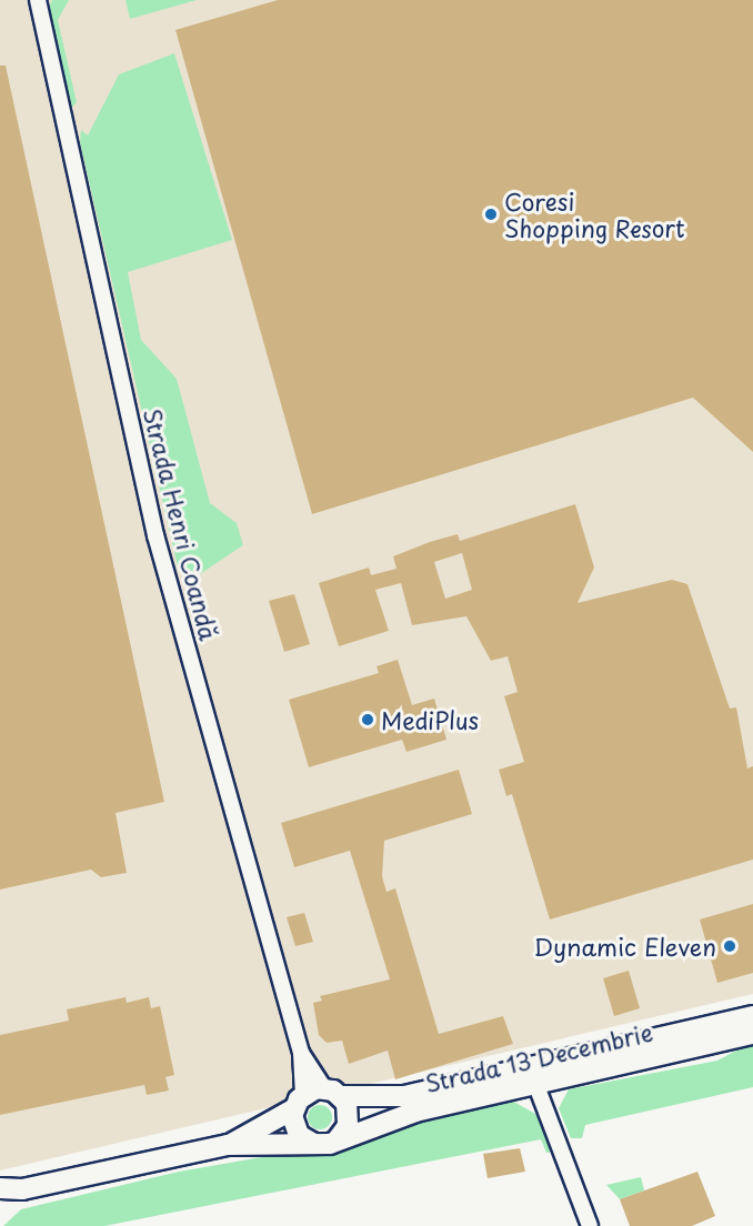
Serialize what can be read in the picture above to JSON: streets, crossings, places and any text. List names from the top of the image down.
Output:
{
  "streets": {
    "main road": ["Strada 13 Decembrie"],
    "street": ["Strada Henri Coandă"]
  },
  "crossings": [
    ["Strada Henri Coandă", "Strada 13 Decembrie"]
  ],
  "places": ["Coresi Shopping Resort", "MediPlus", "Dynamic Eleven"]
}
